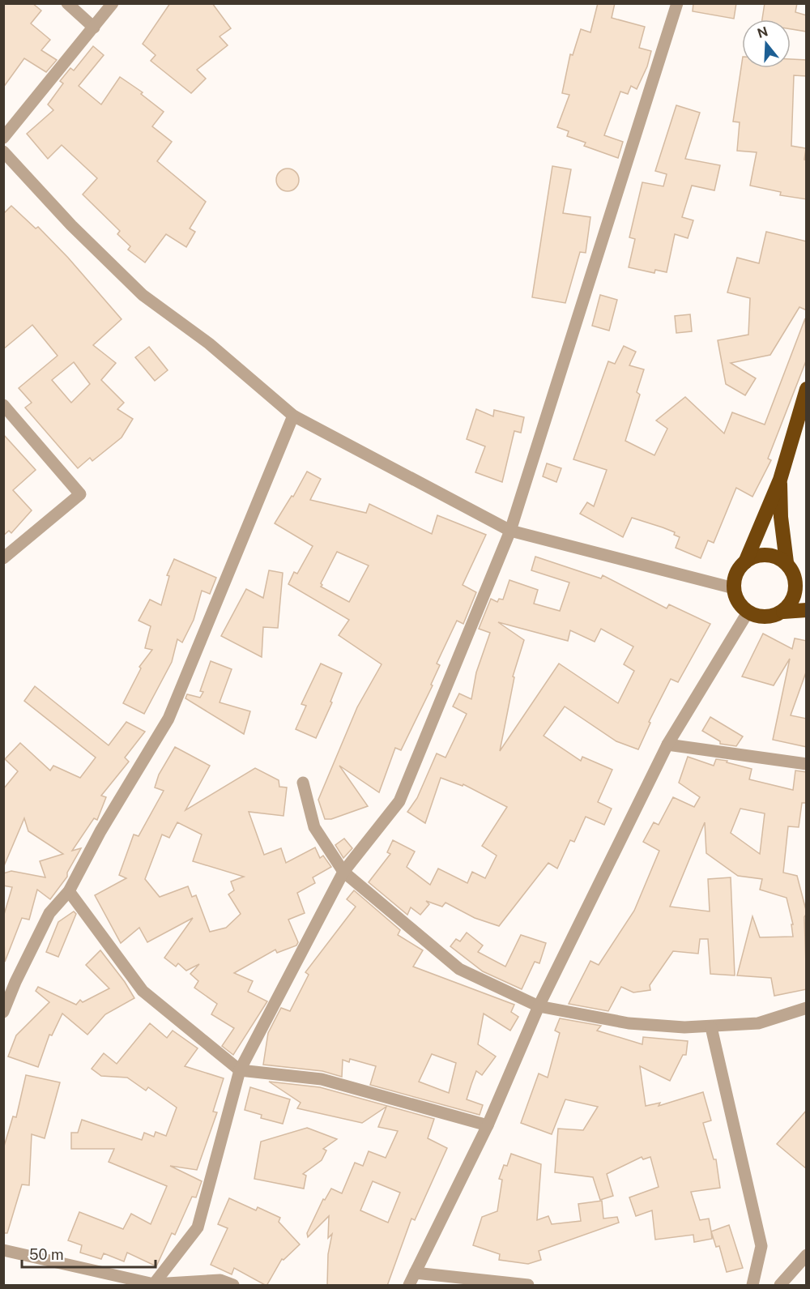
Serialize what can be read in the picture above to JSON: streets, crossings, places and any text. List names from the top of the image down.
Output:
{
  "scale_bar": "50 m",
  "north": "top"
}
